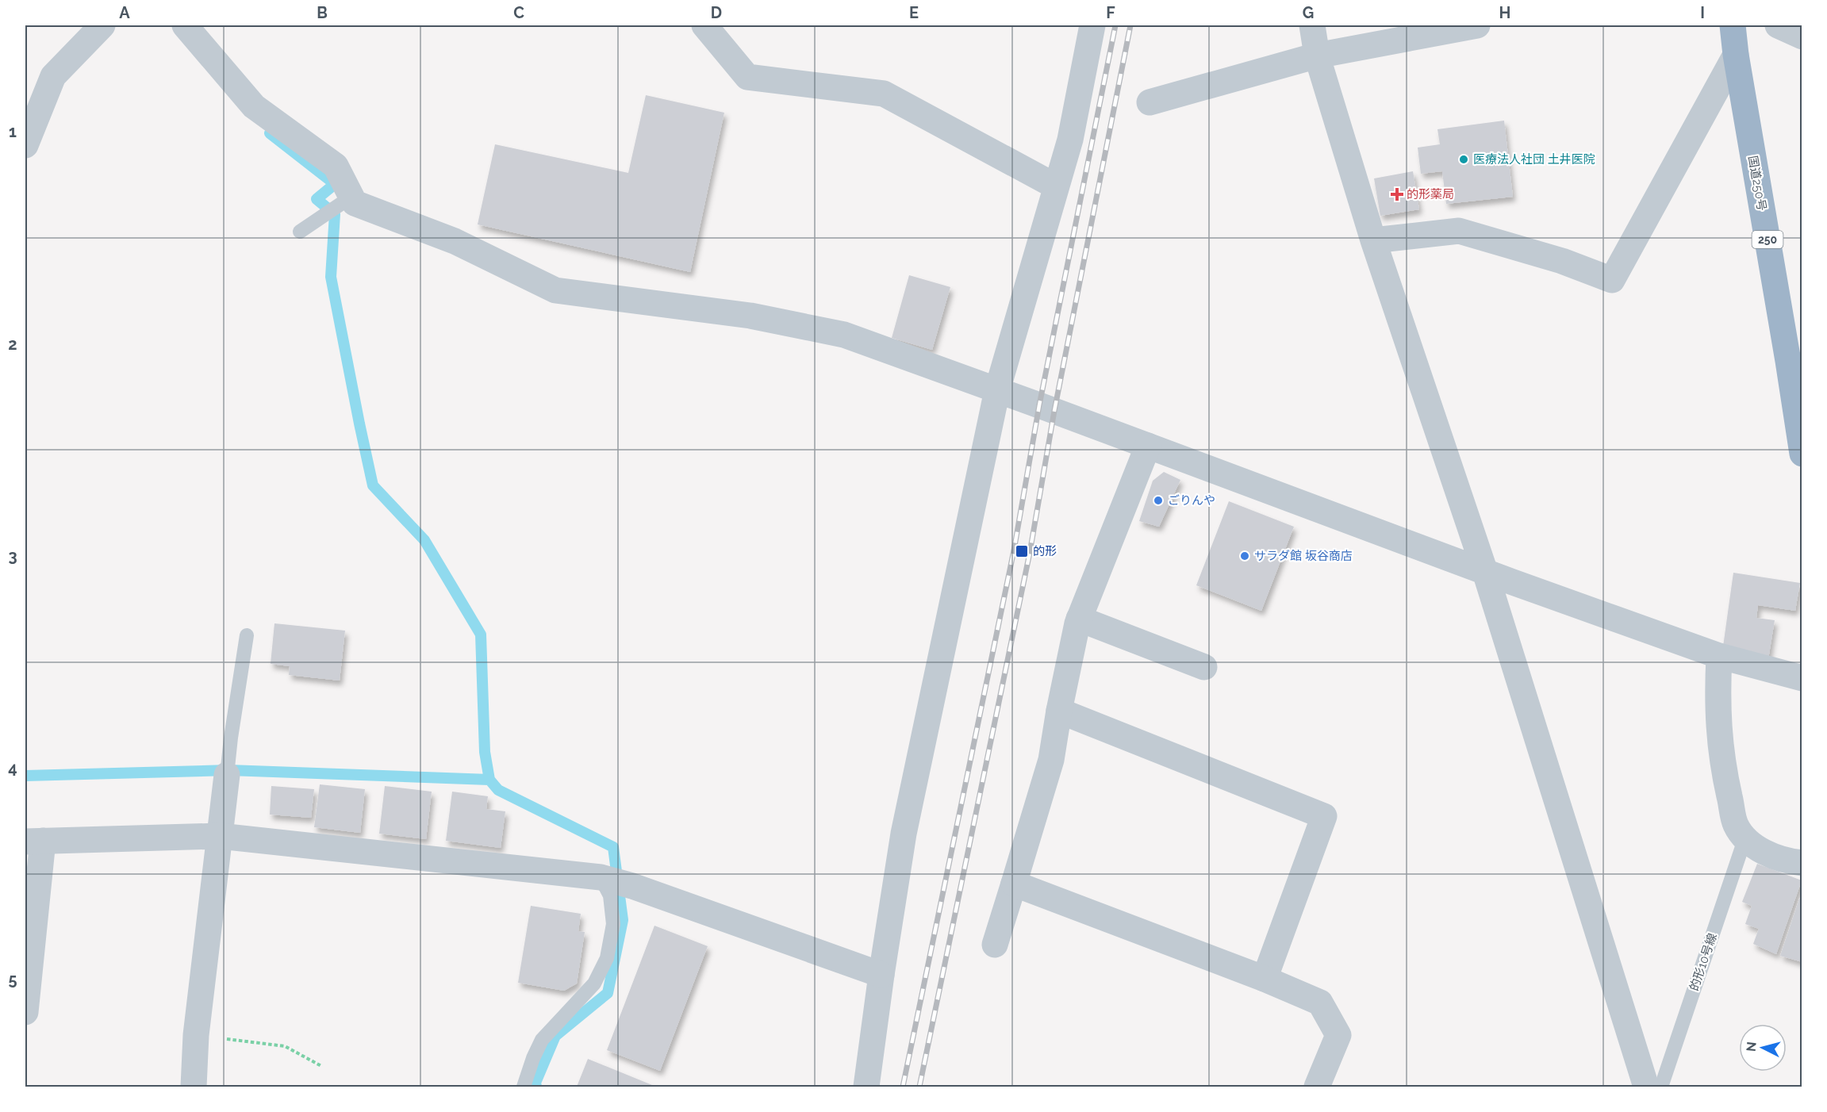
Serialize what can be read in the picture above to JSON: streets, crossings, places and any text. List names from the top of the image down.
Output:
{
  "streets": {
    "highway": ["国道250号", "250"],
    "lane": ["的形10号線"]
  },
  "places": {
    "other": ["医療法人社団 土井医院", "ごりんや", "サラダ館 坂谷商店"],
    "health": ["的形薬局"],
    "transit": ["的形"]
  },
  "north": "left",
  "grid": {
    "columns": [
      "A",
      "B",
      "C",
      "D",
      "E",
      "F",
      "G",
      "H",
      "I"
    ],
    "rows": [
      "1",
      "2",
      "3",
      "4",
      "5"
    ]
  }
}
